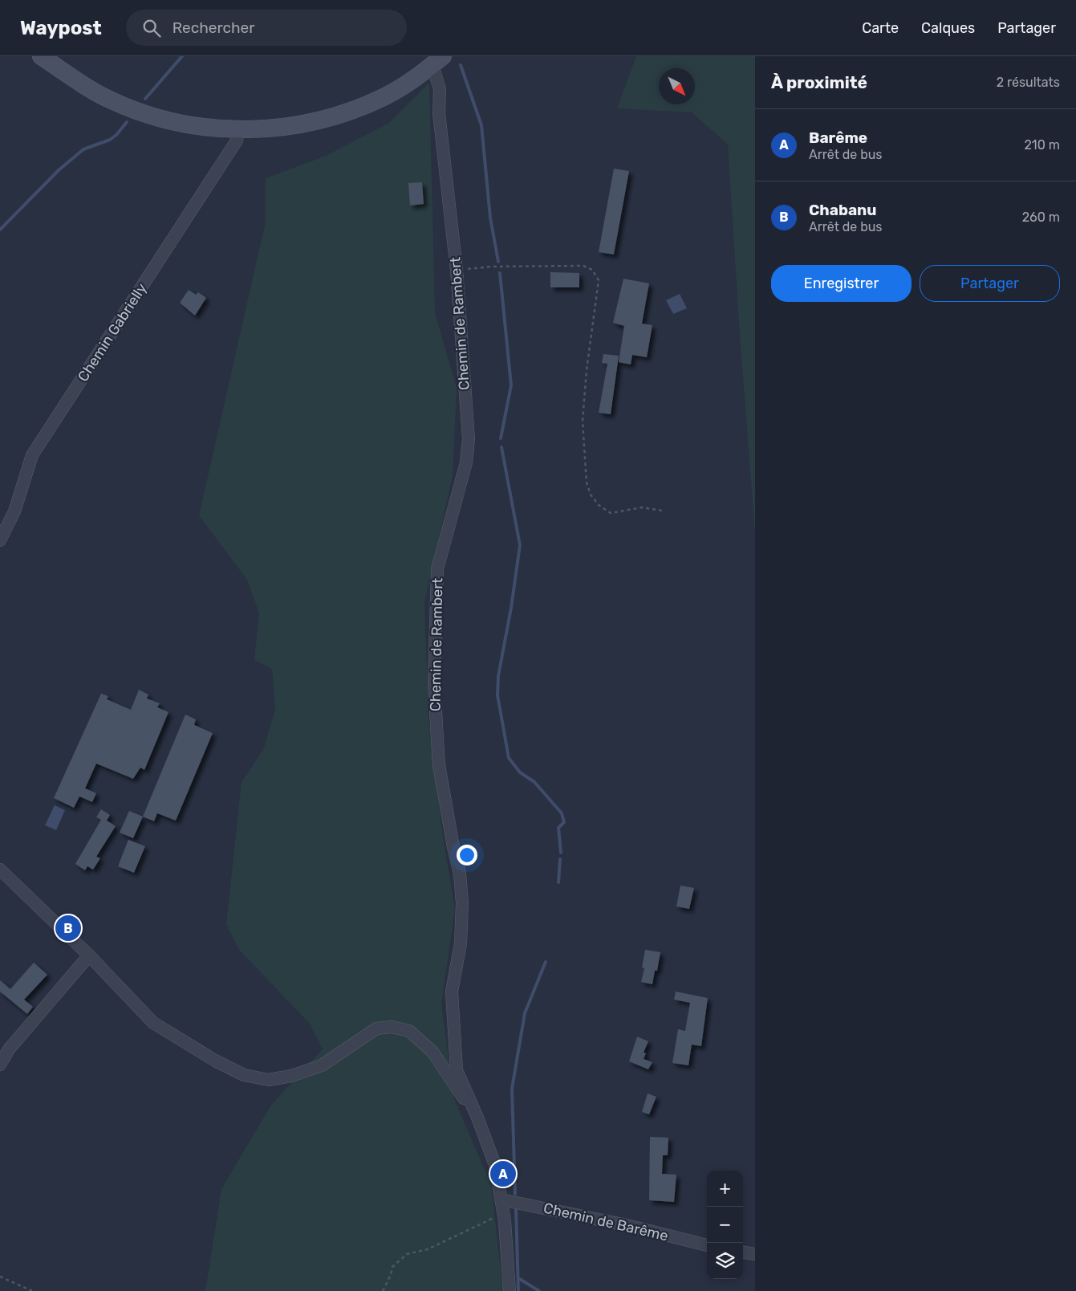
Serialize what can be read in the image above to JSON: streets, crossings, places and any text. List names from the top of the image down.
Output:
{
  "streets": {
    "street": ["Chemin de Rambert", "Chemin Gabrielly", "Chemin de Barême"]
  },
  "crossings": [
    ["Chemin de Rambert", "Chemin de Barême"]
  ],
  "north": "bottom right",
  "page": {
    "header": "Waypost",
    "search": "Rechercher",
    "nav": ["Carte", "Calques", "Partager"],
    "heading": ["À proximité", "2 résultats"],
    "list": [
      {
        "mark": "A",
        "name": "Barême",
        "note": "Arrêt de bus",
        "value": "210 m"
      },
      {
        "mark": "B",
        "name": "Chabanu",
        "note": "Arrêt de bus",
        "value": "260 m"
      }
    ],
    "buttons": ["Enregistrer", "Partager"],
    "pins": ["B", "A"],
    "map_buttons": ["+", "−"]
  }
}
